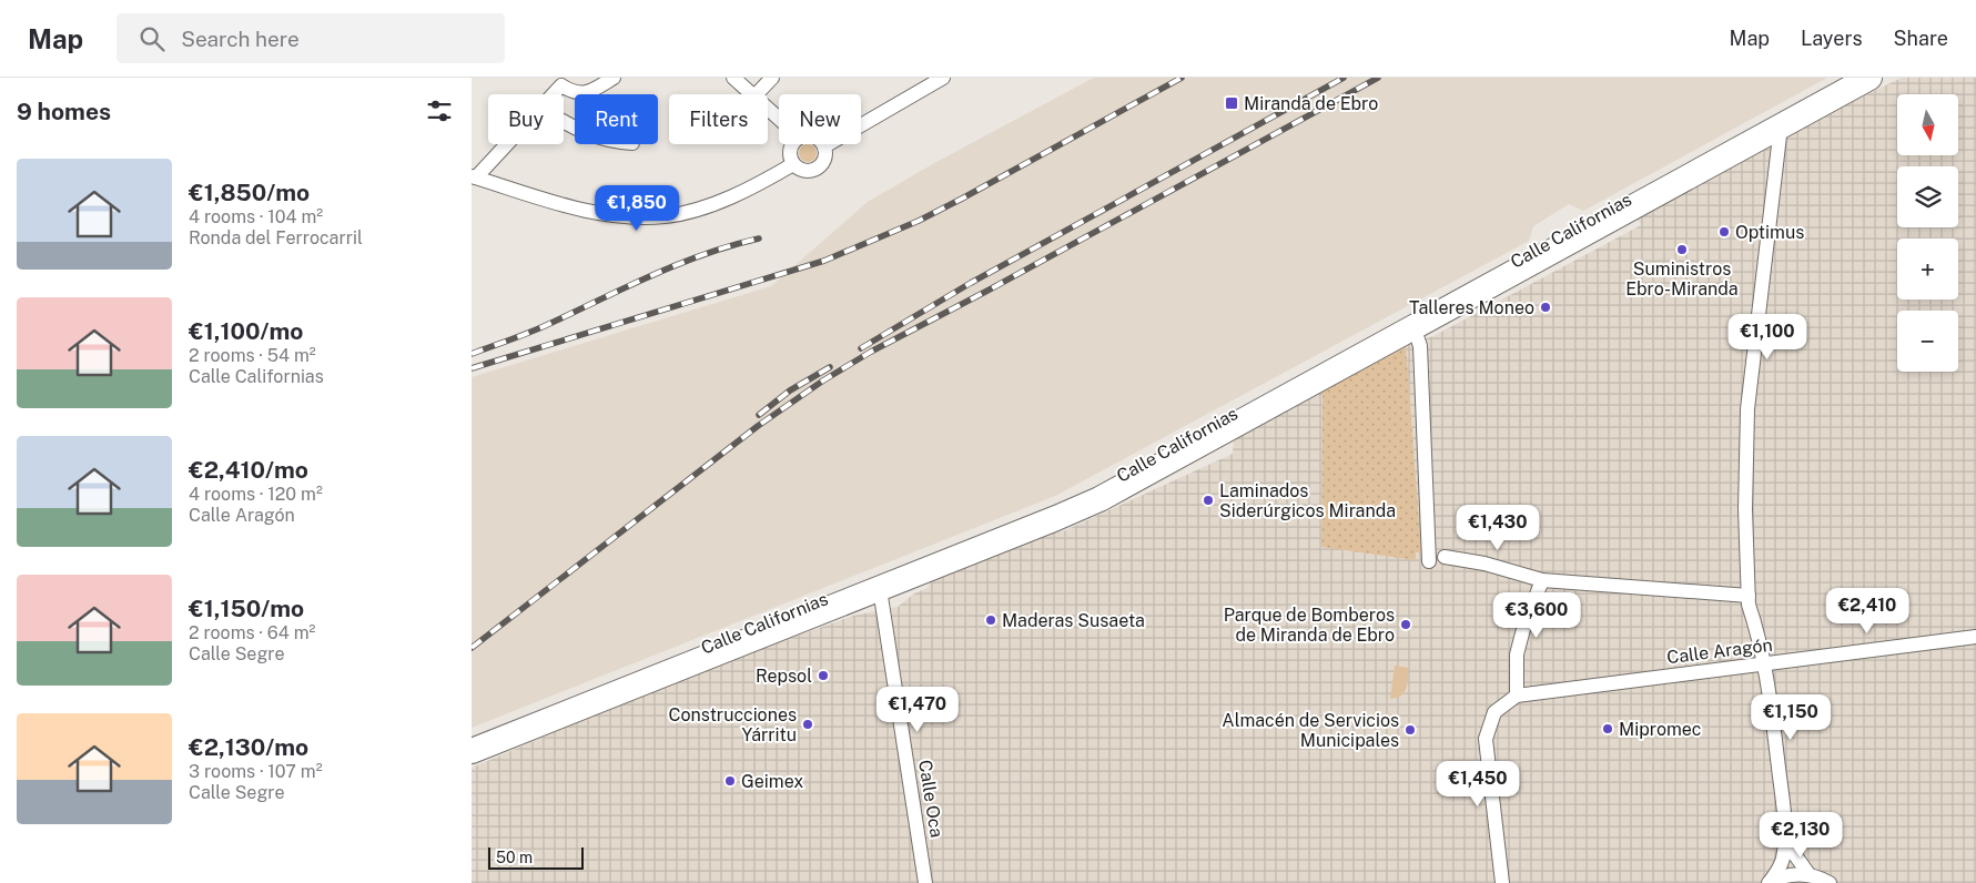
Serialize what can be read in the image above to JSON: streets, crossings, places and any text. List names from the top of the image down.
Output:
{
  "streets": {
    "highway": ["Calle Californias"],
    "street": ["Calle Aragón", "Calle Oca"]
  },
  "crossings": [
    ["Calle Californias", "Calle Oca"]
  ],
  "places": {
    "transit": ["Miranda de Ebro"],
    "other": [
      "Optimus",
      "Suministros Ebro-Miranda",
      "Talleres Moneo",
      "Laminados Siderúrgicos Miranda",
      "Maderas Susaeta",
      "Parque de Bomberos de Miranda de Ebro",
      "Repsol",
      "Construcciones Yárritu",
      "Mipromec",
      "Almacén de Servicios Municipales",
      "Geimex"
    ]
  },
  "scale_bar": "50 m",
  "north": "bottom",
  "page": {
    "header": "Map",
    "search": "Search here",
    "nav": ["Map", "Layers", "Share"],
    "heading": "9 homes",
    "map_buttons": ["+", "−"],
    "chip": [
      "Buy",
      "Rent",
      "Filters",
      "New"
    ],
    "list": [
      {
        "name": "€1,850/mo",
        "note": "4 rooms · 104 m² · Ronda del Ferrocarril"
      },
      {
        "name": "€1,100/mo",
        "note": "2 rooms · 54 m² · Calle Californias"
      },
      {
        "name": "€2,410/mo",
        "note": "4 rooms · 120 m² · Calle Aragón"
      },
      {
        "name": "€1,150/mo",
        "note": "2 rooms · 64 m² · Calle Segre"
      },
      {
        "name": "€2,130/mo",
        "note": "3 rooms · 107 m² · Calle Segre"
      }
    ],
    "price": [
      "€1,850",
      "€1,100",
      "€1,430",
      "€2,410",
      "€3,600",
      "€1,470",
      "€1,150",
      "€1,450",
      "€2,130"
    ],
    "scale": "50 m"
  }
}
